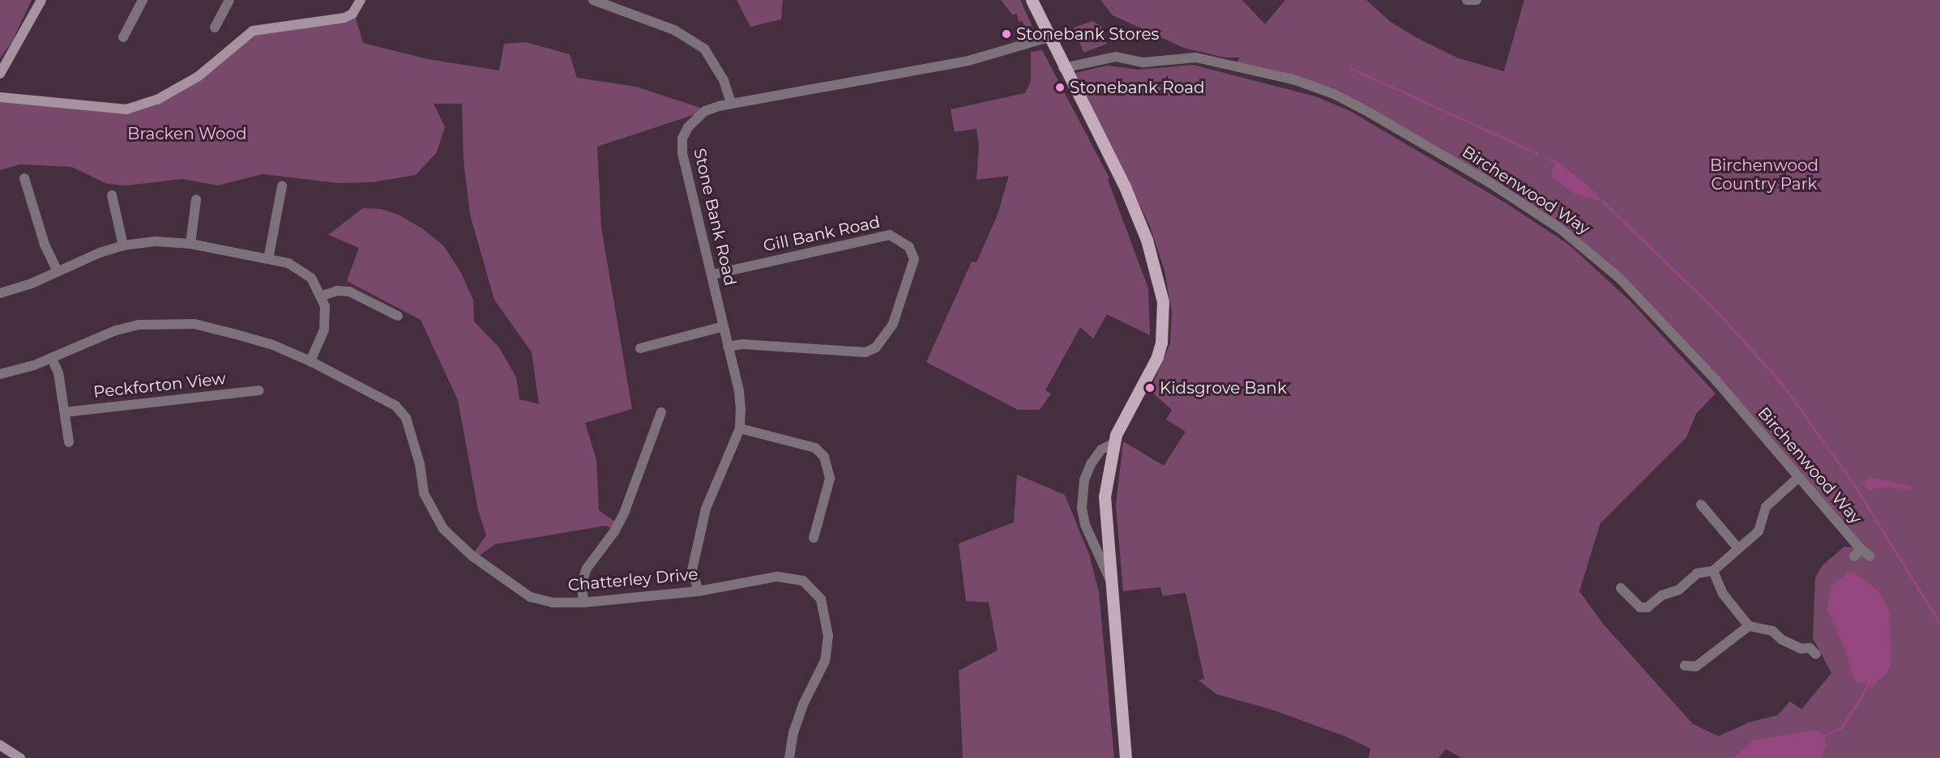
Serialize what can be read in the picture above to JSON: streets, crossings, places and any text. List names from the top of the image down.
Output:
{
  "streets": {
    "street": [
      "Birchenwood Way",
      "Stone Bank Road",
      "Gill Bank Road",
      "Peckforton View",
      "Chatterley Drive"
    ]
  },
  "crossings": [
    ["Stone Bank Road", "Gill Bank Road"],
    ["Stone Bank Road", "Chatterley Drive"]
  ],
  "parks": ["Bracken Wood", "Birchenwood Country Park"],
  "places": ["Stonebank Stores", "Stonebank Road", "Kidsgrove Bank"]
}
